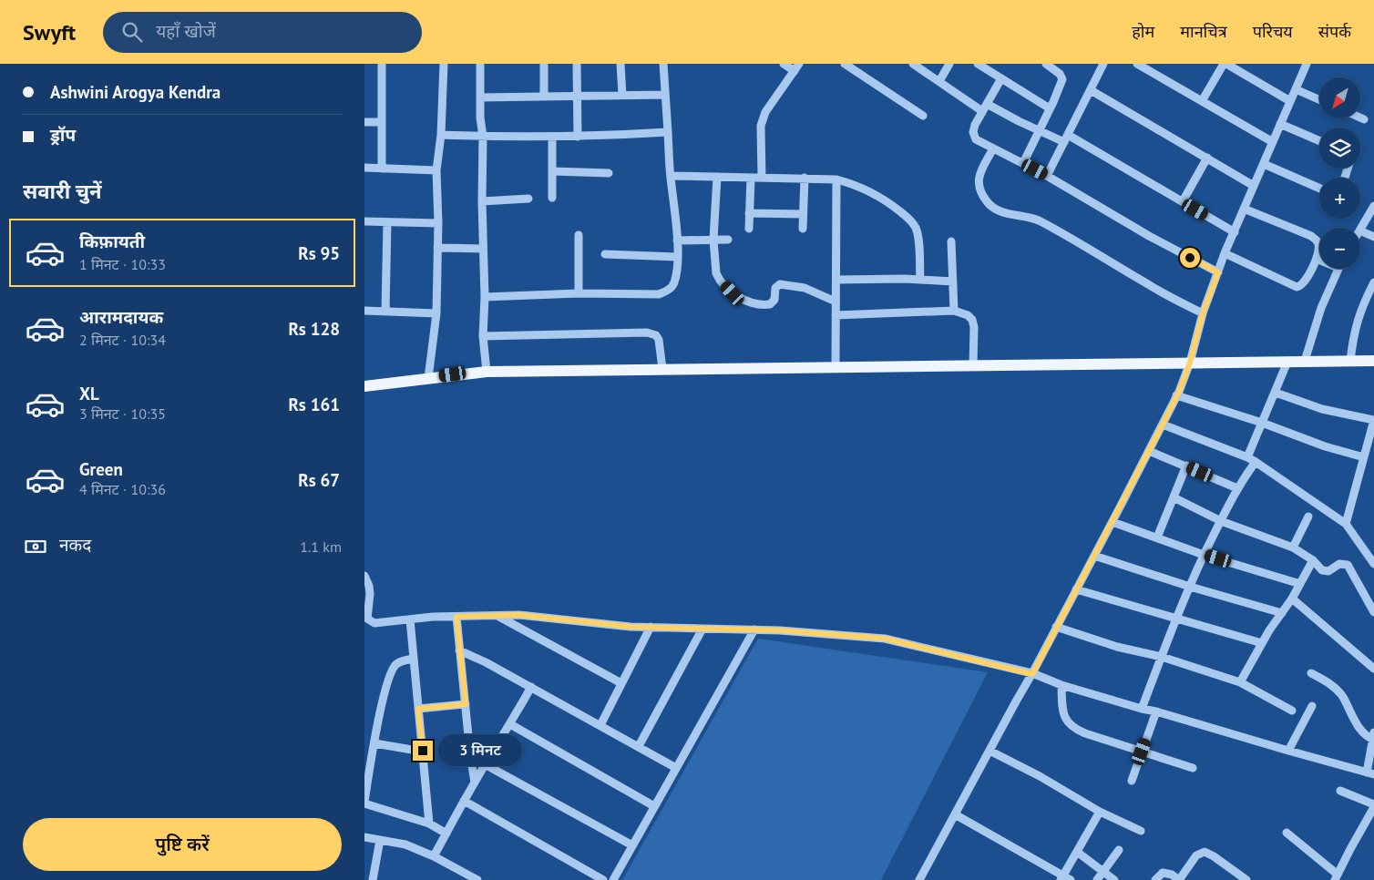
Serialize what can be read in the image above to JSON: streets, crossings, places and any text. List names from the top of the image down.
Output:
{
  "north": "bottom left",
  "page": {
    "header": "Swyft",
    "search": "यहाँ खोजें",
    "nav": [
      "होम",
      "मानचित्र",
      "परिचय",
      "संपर्क"
    ],
    "banner": ["Ashwini Arogya Kendra", "ड्रॉप"],
    "map_buttons": ["+", "−"],
    "heading": "सवारी चुनें",
    "list": [
      {
        "name": "किफ़ायती",
        "note": "1 मिनट · 10:33",
        "value": "Rs 95"
      },
      {
        "name": "आरामदायक",
        "note": "2 मिनट · 10:34",
        "value": "Rs 128"
      },
      {
        "name": "XL",
        "note": "3 मिनट · 10:35",
        "value": "Rs 161"
      },
      {
        "name": "Green",
        "note": "4 मिनट · 10:36",
        "value": "Rs 67"
      }
    ],
    "pay": ["नकद", "1.1 km"],
    "bubble": "3 मिनट",
    "buttons": "पुष्टि करें"
  }
}
